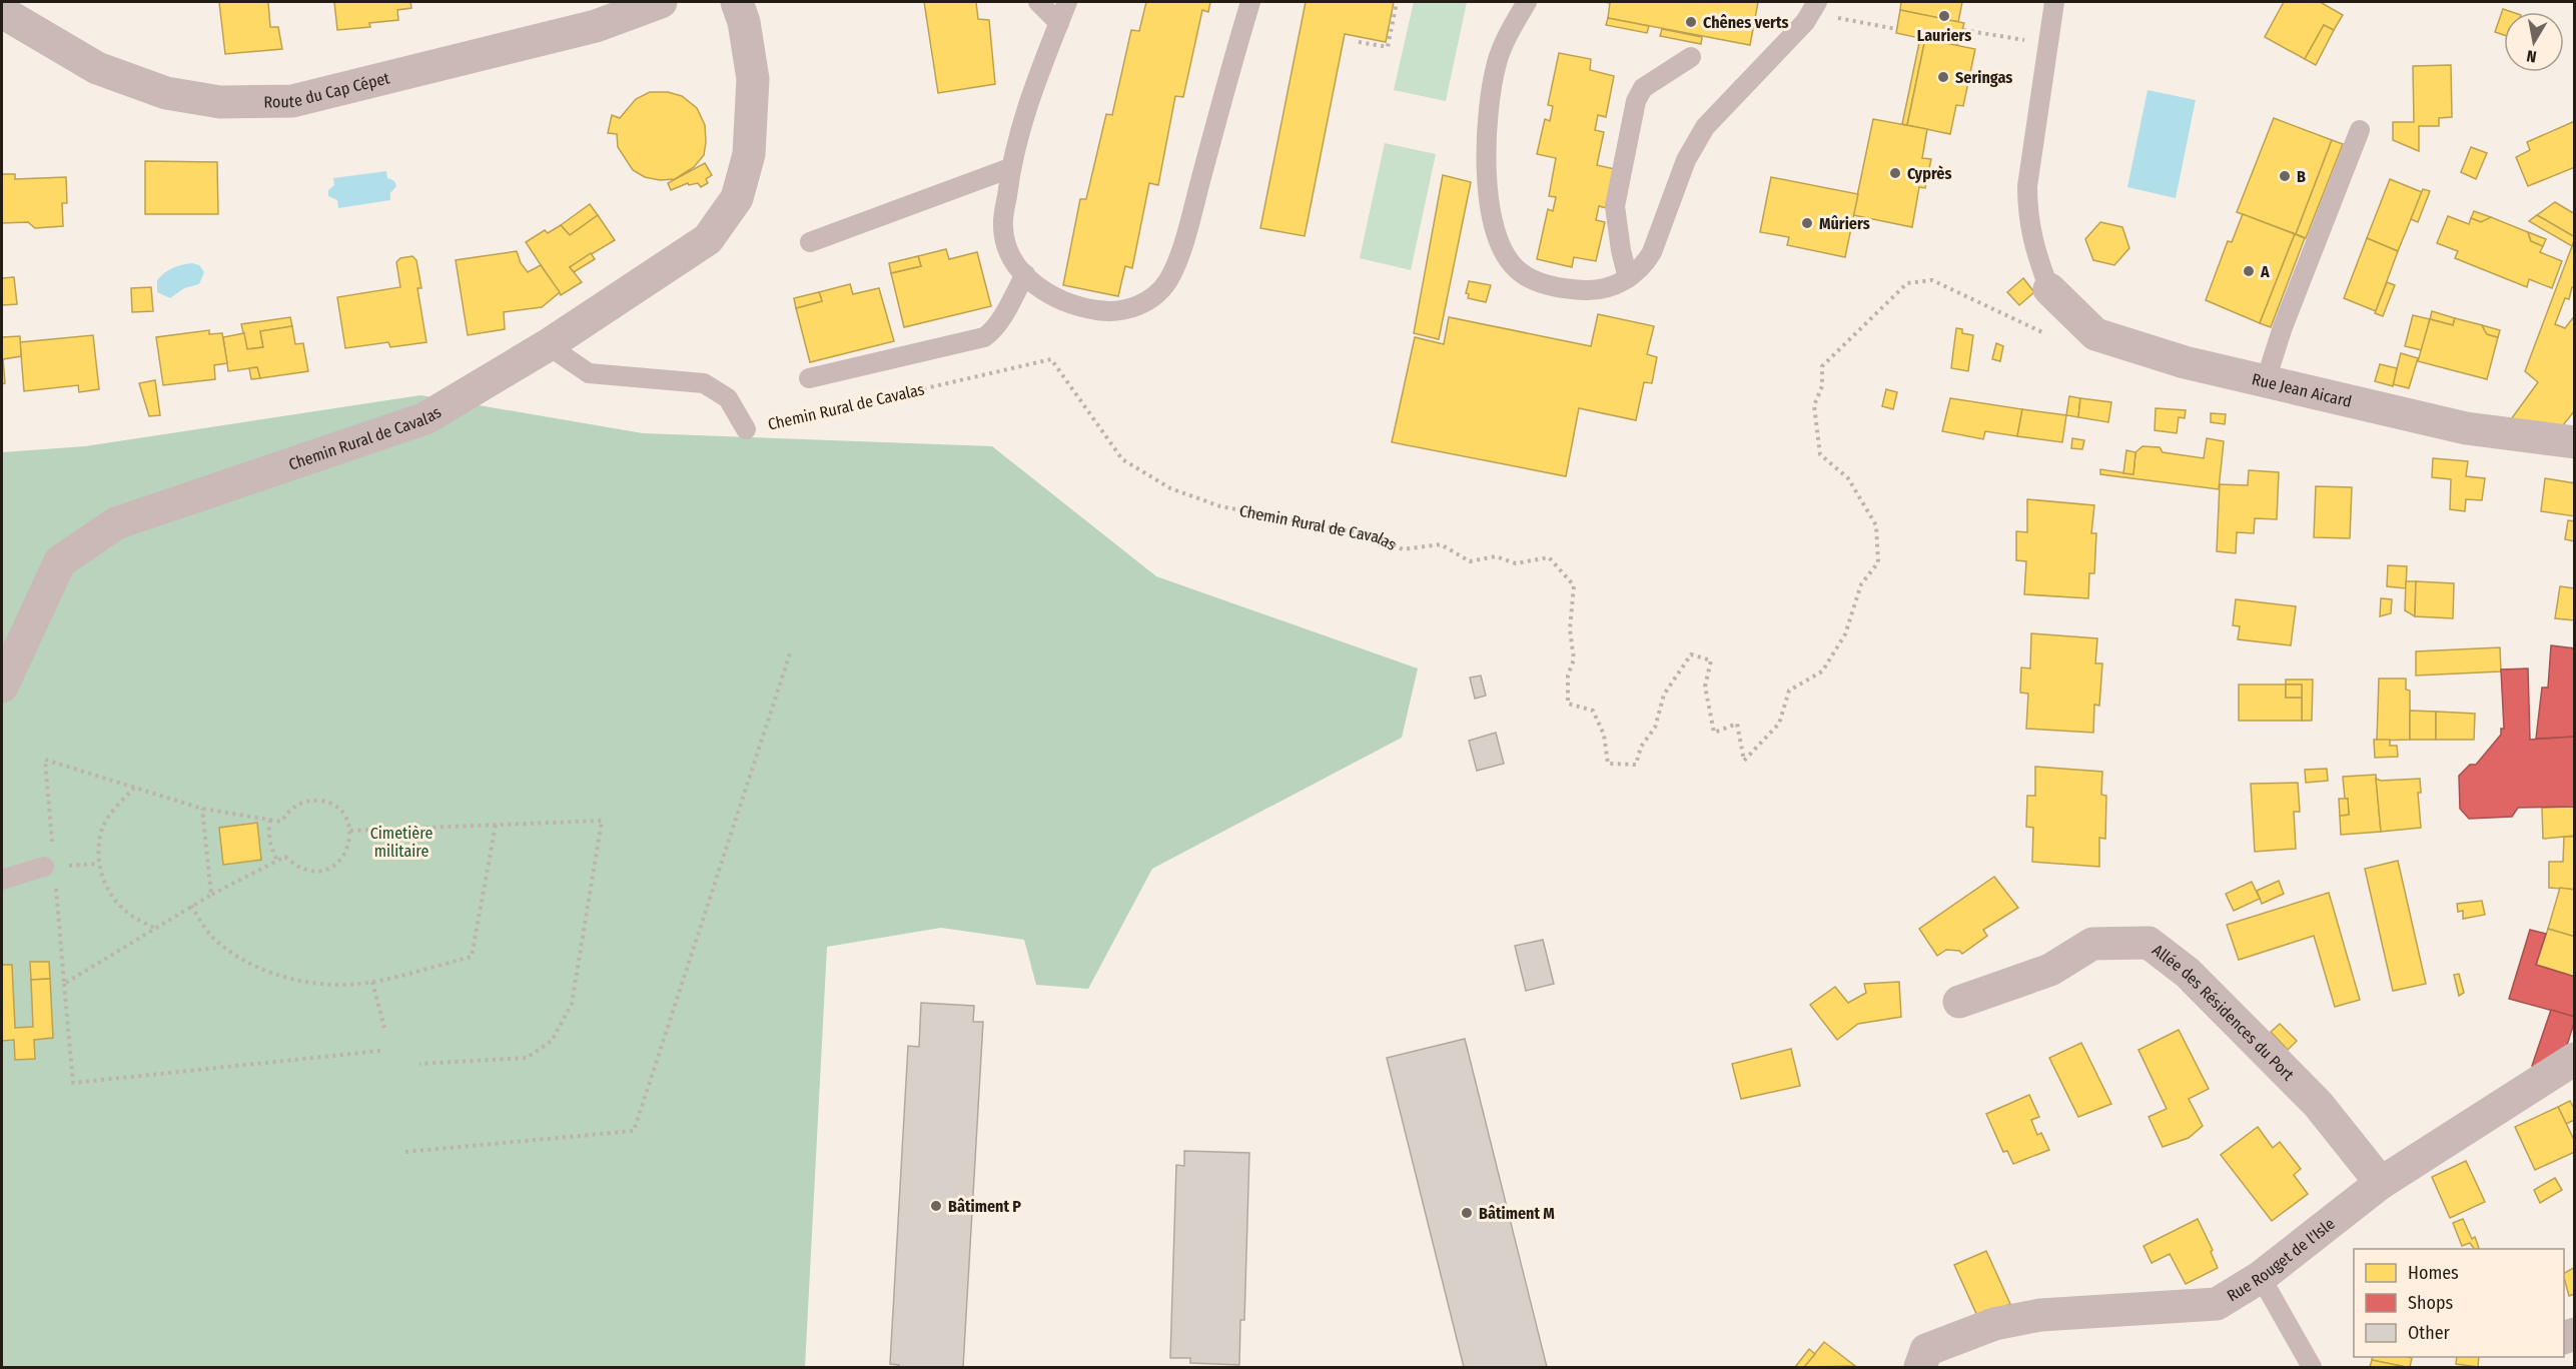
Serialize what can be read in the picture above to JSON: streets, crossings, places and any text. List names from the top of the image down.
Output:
{
  "streets": {
    "street": [
      "Route du Cap Cépet",
      "Rue Jean Aicard",
      "Chemin Rural de Cavalas",
      "Allée des Résidences du Port",
      "Rue Rouget de l'Isle"
    ]
  },
  "crossings": [
    ["Rue Jean Aicard", "Chemin Rural de Cavalas"],
    ["Allée des Résidences du Port", "Rue Rouget de l'Isle"]
  ],
  "parks": ["Cimetière militaire"],
  "places": [
    "Lauriers",
    "Chênes verts",
    "Seringas",
    "Cyprès",
    "B",
    "Mûriers",
    "A",
    "Bâtiment P",
    "Bâtiment M"
  ],
  "legend": ["Homes", "Shops", "Other"],
  "north": "bottom"
}
